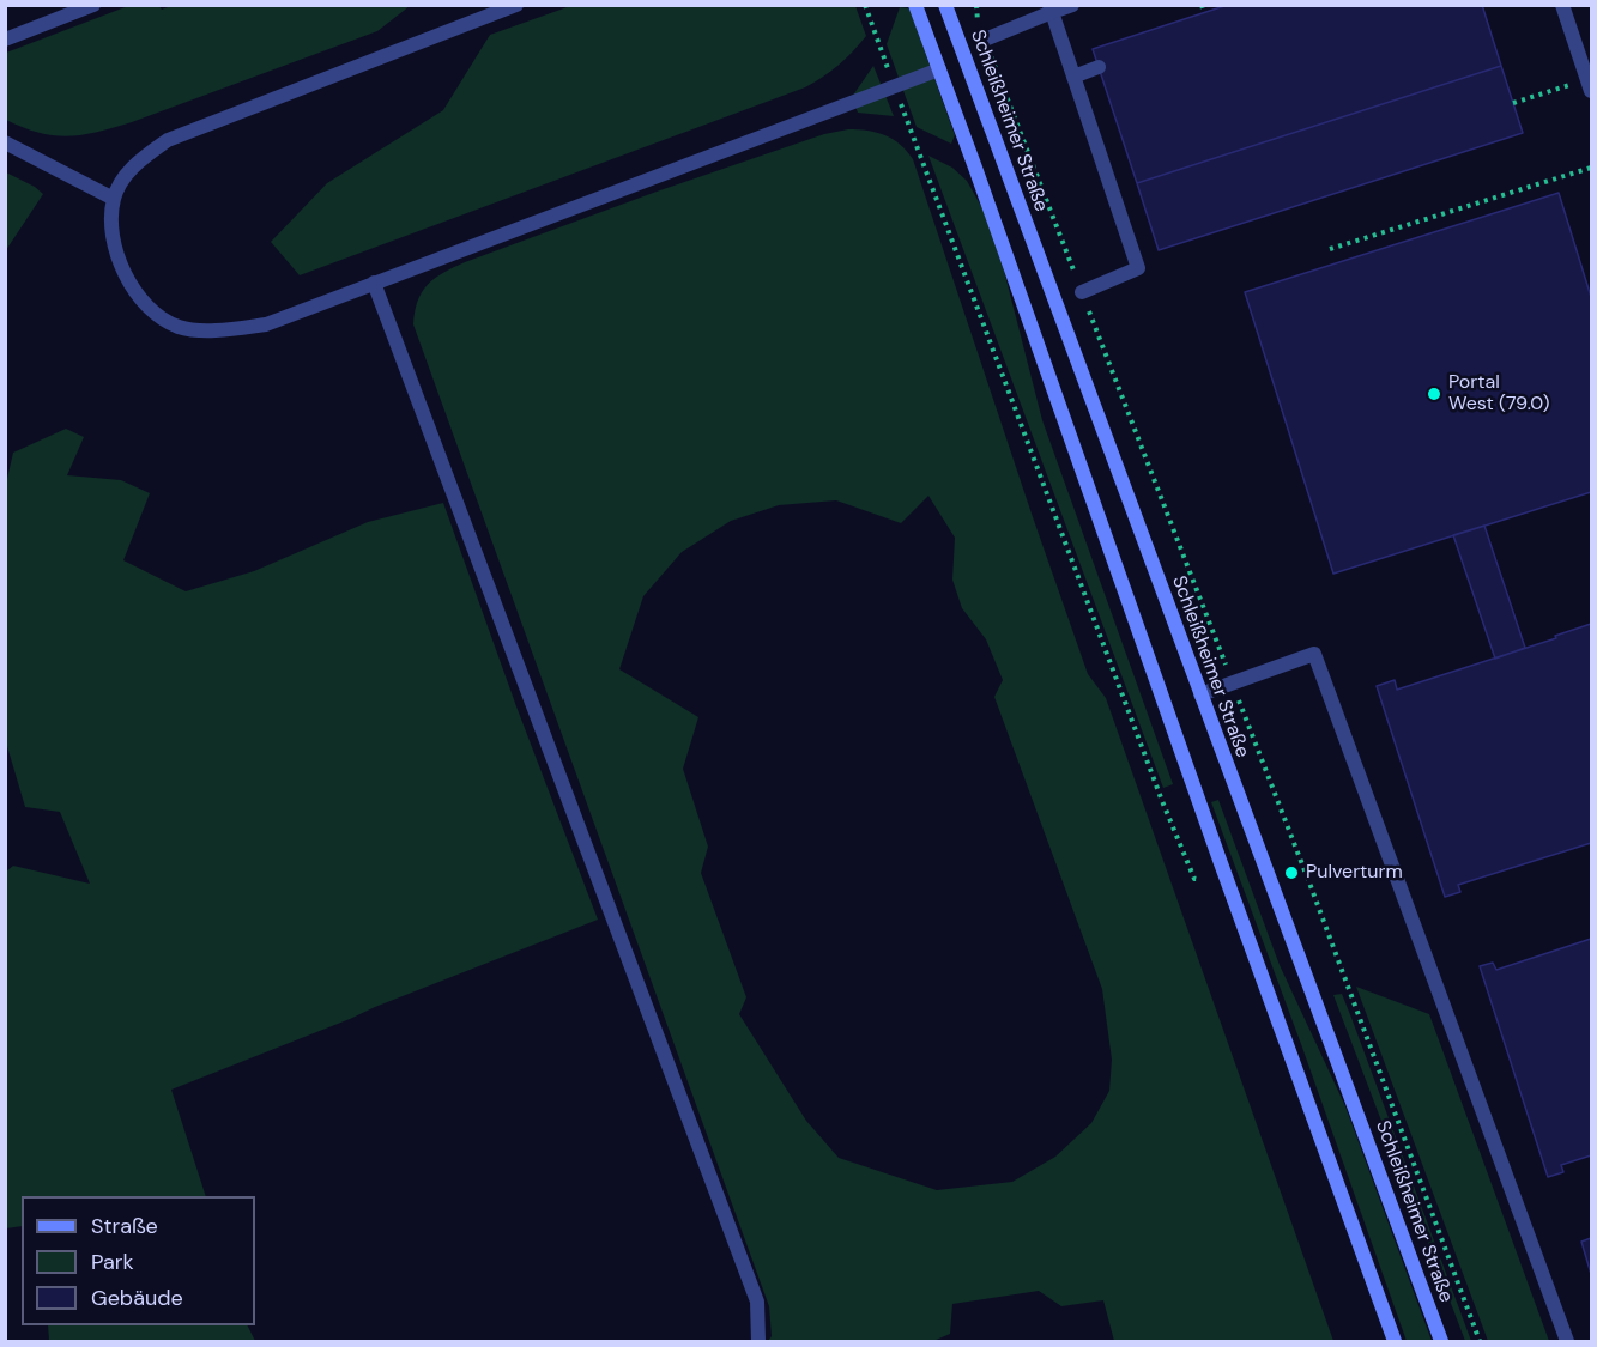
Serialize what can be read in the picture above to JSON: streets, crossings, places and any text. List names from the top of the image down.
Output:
{
  "streets": {
    "main road": ["Schleißheimer Straße"]
  },
  "places": ["Portal West (79.0)", "Pulverturm"],
  "legend": ["Straße", "Park", "Gebäude"]
}
